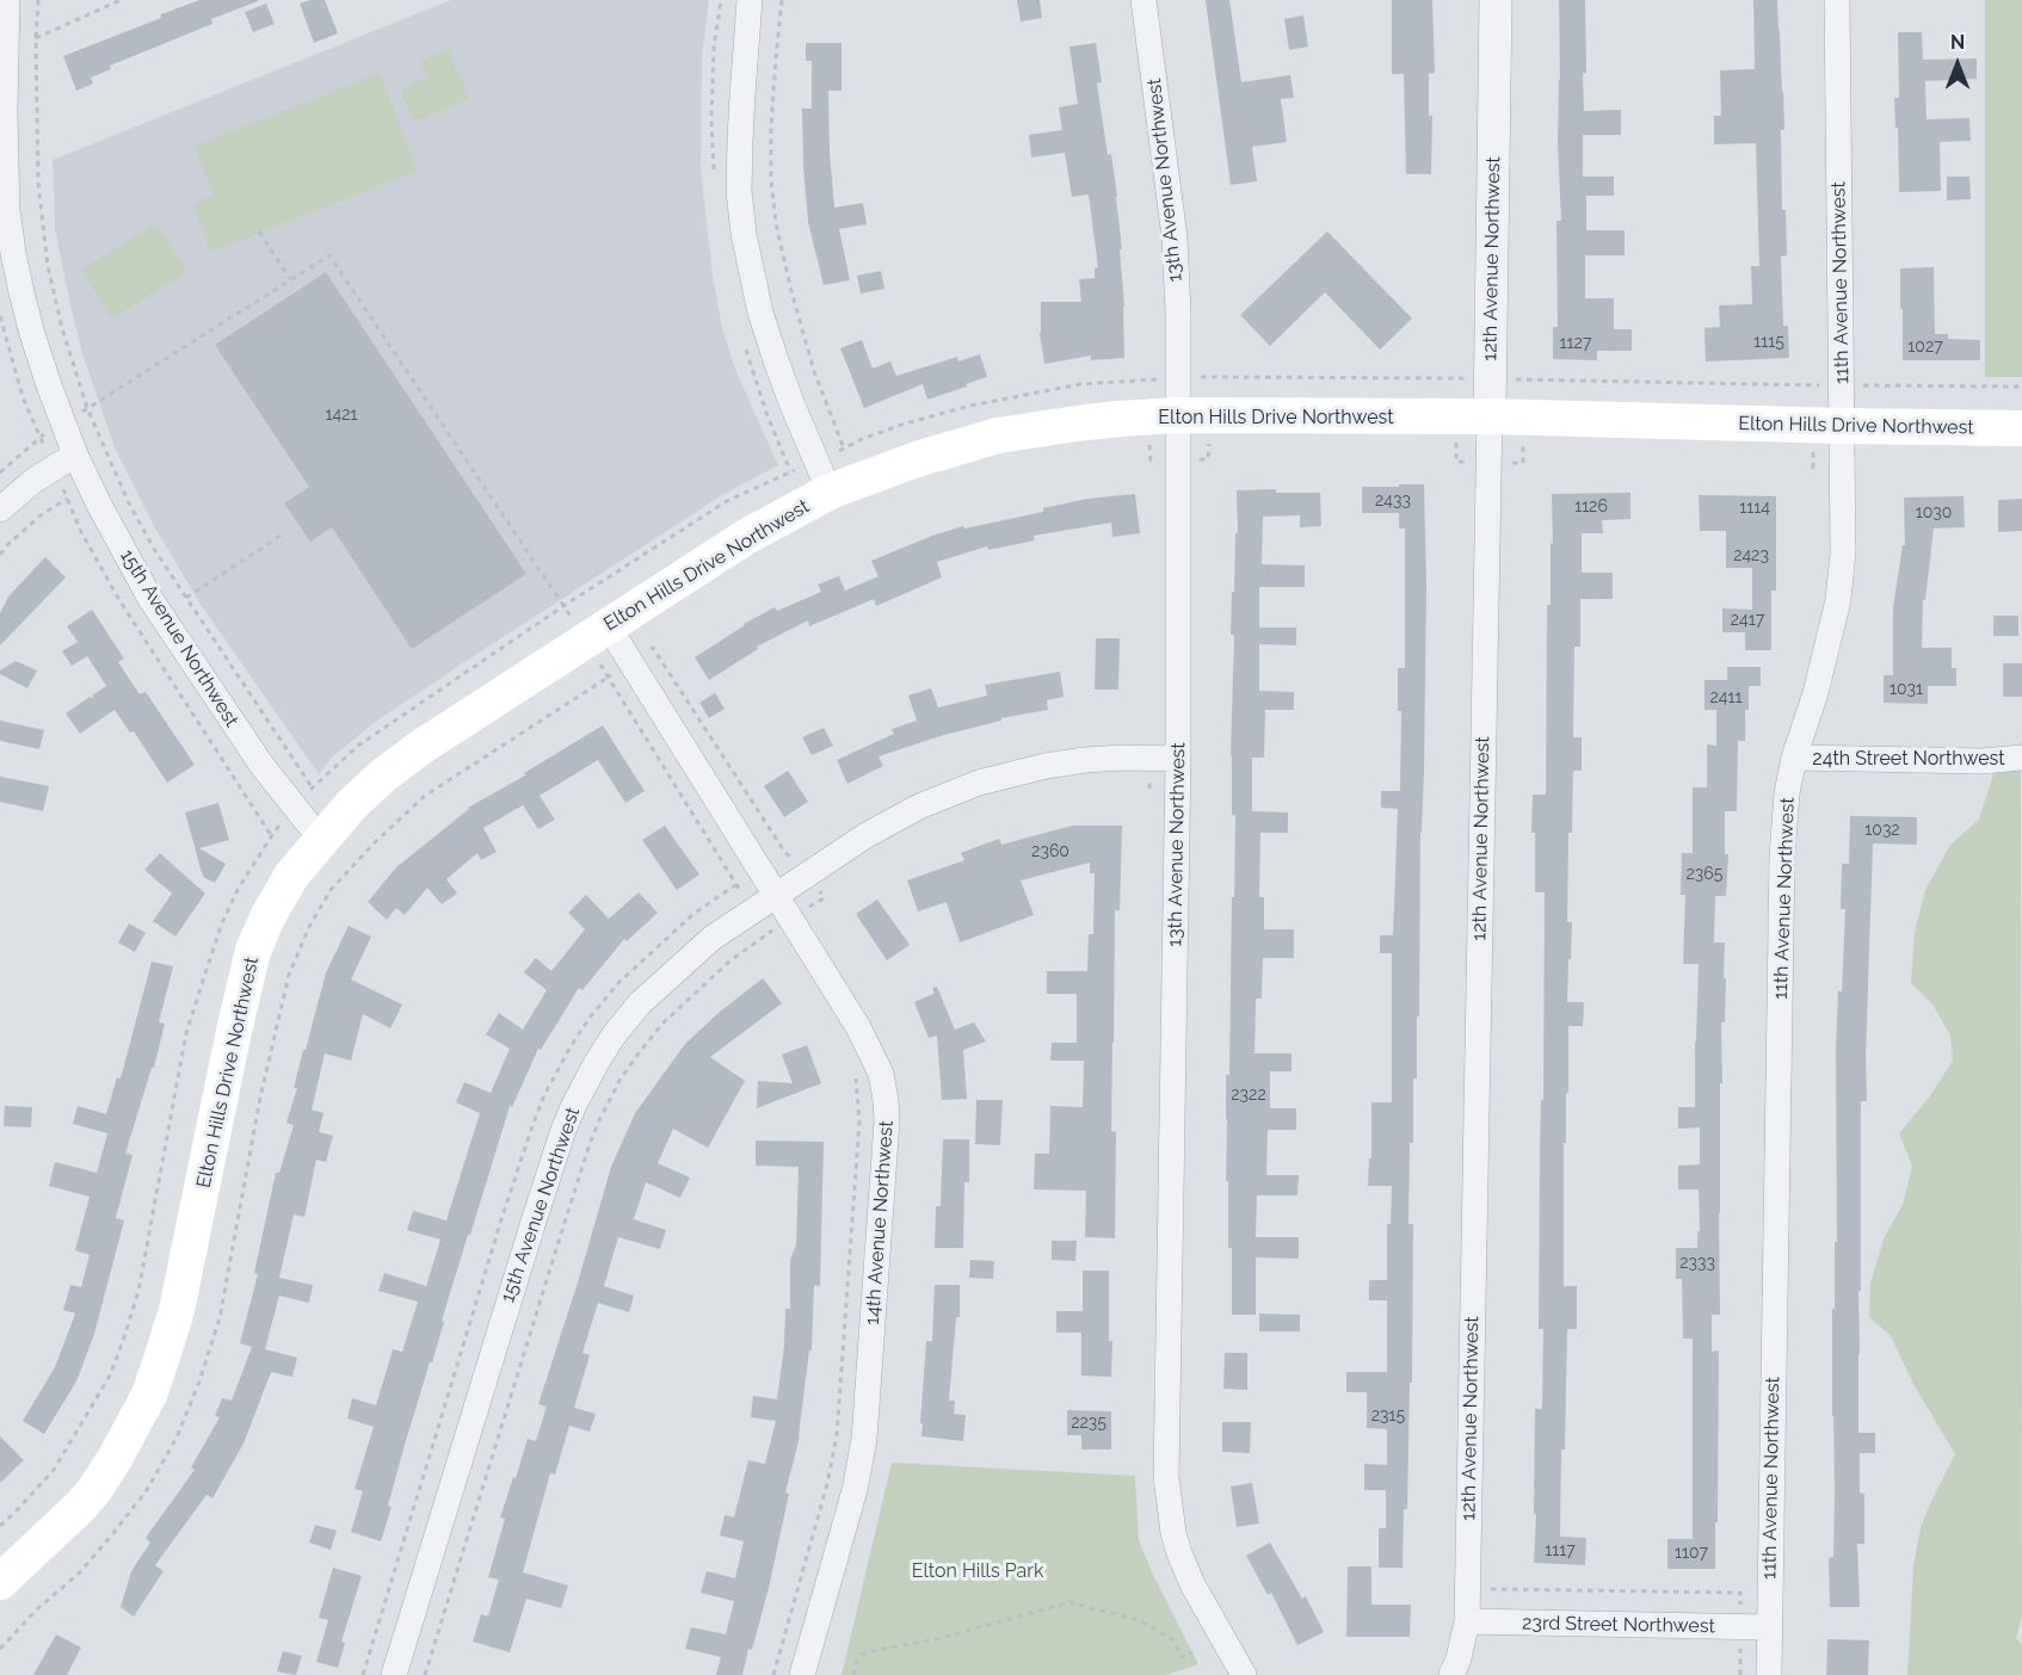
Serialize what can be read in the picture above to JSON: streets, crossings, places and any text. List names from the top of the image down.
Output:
{
  "streets": {
    "main road": ["Elton Hills Drive Northwest"],
    "street": [
      "13th Avenue Northwest",
      "12th Avenue Northwest",
      "11th Avenue Northwest",
      "15th Avenue Northwest",
      "24th Street Northwest",
      "14th Avenue Northwest",
      "23rd Street Northwest"
    ]
  },
  "crossings": [
    ["13th Avenue Northwest", "Elton Hills Drive Northwest"],
    ["13th Avenue Northwest", "15th Avenue Northwest"],
    ["12th Avenue Northwest", "Elton Hills Drive Northwest"],
    ["12th Avenue Northwest", "23rd Street Northwest"],
    ["11th Avenue Northwest", "Elton Hills Drive Northwest"],
    ["11th Avenue Northwest", "24th Street Northwest"],
    ["11th Avenue Northwest", "23rd Street Northwest"],
    ["Elton Hills Drive Northwest", "15th Avenue Northwest"],
    ["Elton Hills Drive Northwest", "14th Avenue Northwest"],
    ["15th Avenue Northwest", "14th Avenue Northwest"]
  ],
  "parks": ["Elton Hills Park"],
  "house_numbers": [
    "1115",
    "1127",
    "1027",
    "1421",
    "2433",
    "1126",
    "1114",
    "1030",
    "2423",
    "2417",
    "1031",
    "2411",
    "1032",
    "2360",
    "2365",
    "2322",
    "2333",
    "2315",
    "2235",
    "1117",
    "1107"
  ],
  "north": "top"
}
